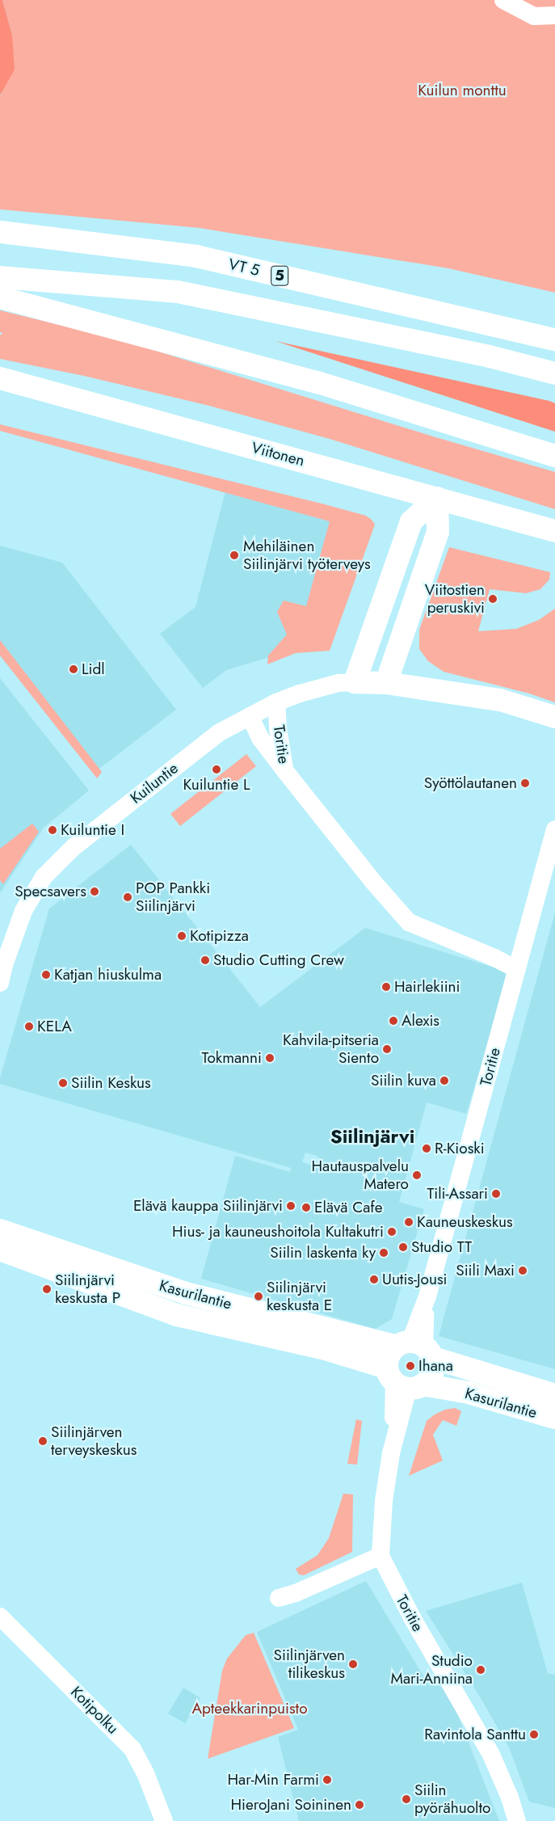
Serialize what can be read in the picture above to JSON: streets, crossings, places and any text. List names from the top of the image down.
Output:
{
  "streets": {
    "main road": [
      "VT 5",
      "5",
      "Viitonen",
      "Kuiluntie",
      "Kasurilantie"
    ],
    "street": ["Toritie", "Kotipolku"]
  },
  "crossings": [
    ["Toritie", "Kuiluntie"],
    ["Toritie", "Kasurilantie"]
  ],
  "districts": ["Siilinjärvi"],
  "parks": ["Kuilun monttu", "Apteekkarinpuisto"],
  "places": [
    "Mehiläinen Siilinjärvi työterveys",
    "Viitostien peruskivi",
    "Lidl",
    "Kuiluntie L",
    "Syöttölautanen",
    "Kuiluntie I",
    "Specsavers",
    "POP Pankki Siilinjärvi",
    "Kotipizza",
    "Studio Cutting Crew",
    "Katjan hiuskulma",
    "Hairlekiini",
    "Alexis",
    "KELA",
    "Kahvila-pitseria Siento",
    "Tokmanni",
    "Siilin kuva",
    "Siilin Keskus",
    "R-Kioski",
    "Hautauspalvelu Matero",
    "Tili-Assari",
    "Elävä kauppa Siilinjärvi",
    "Elävä Cafe",
    "Kauneuskeskus",
    "Hius- ja kauneushoitola Kultakutri",
    "Studio TT",
    "Siilin laskenta ky",
    "Siili Maxi",
    "Uutis-Jousi",
    "Siilinjärvi keskusta P",
    "Siilinjärvi keskusta E",
    "Ihana",
    "Siilinjärven terveyskeskus",
    "Siilinjärven tilikeskus",
    "Studio Mari-Anniina",
    "Ravintola Santtu",
    "Har-Min Farmi",
    "Siilin pyörähuolto",
    "HieroJani Soininen"
  ]
}
